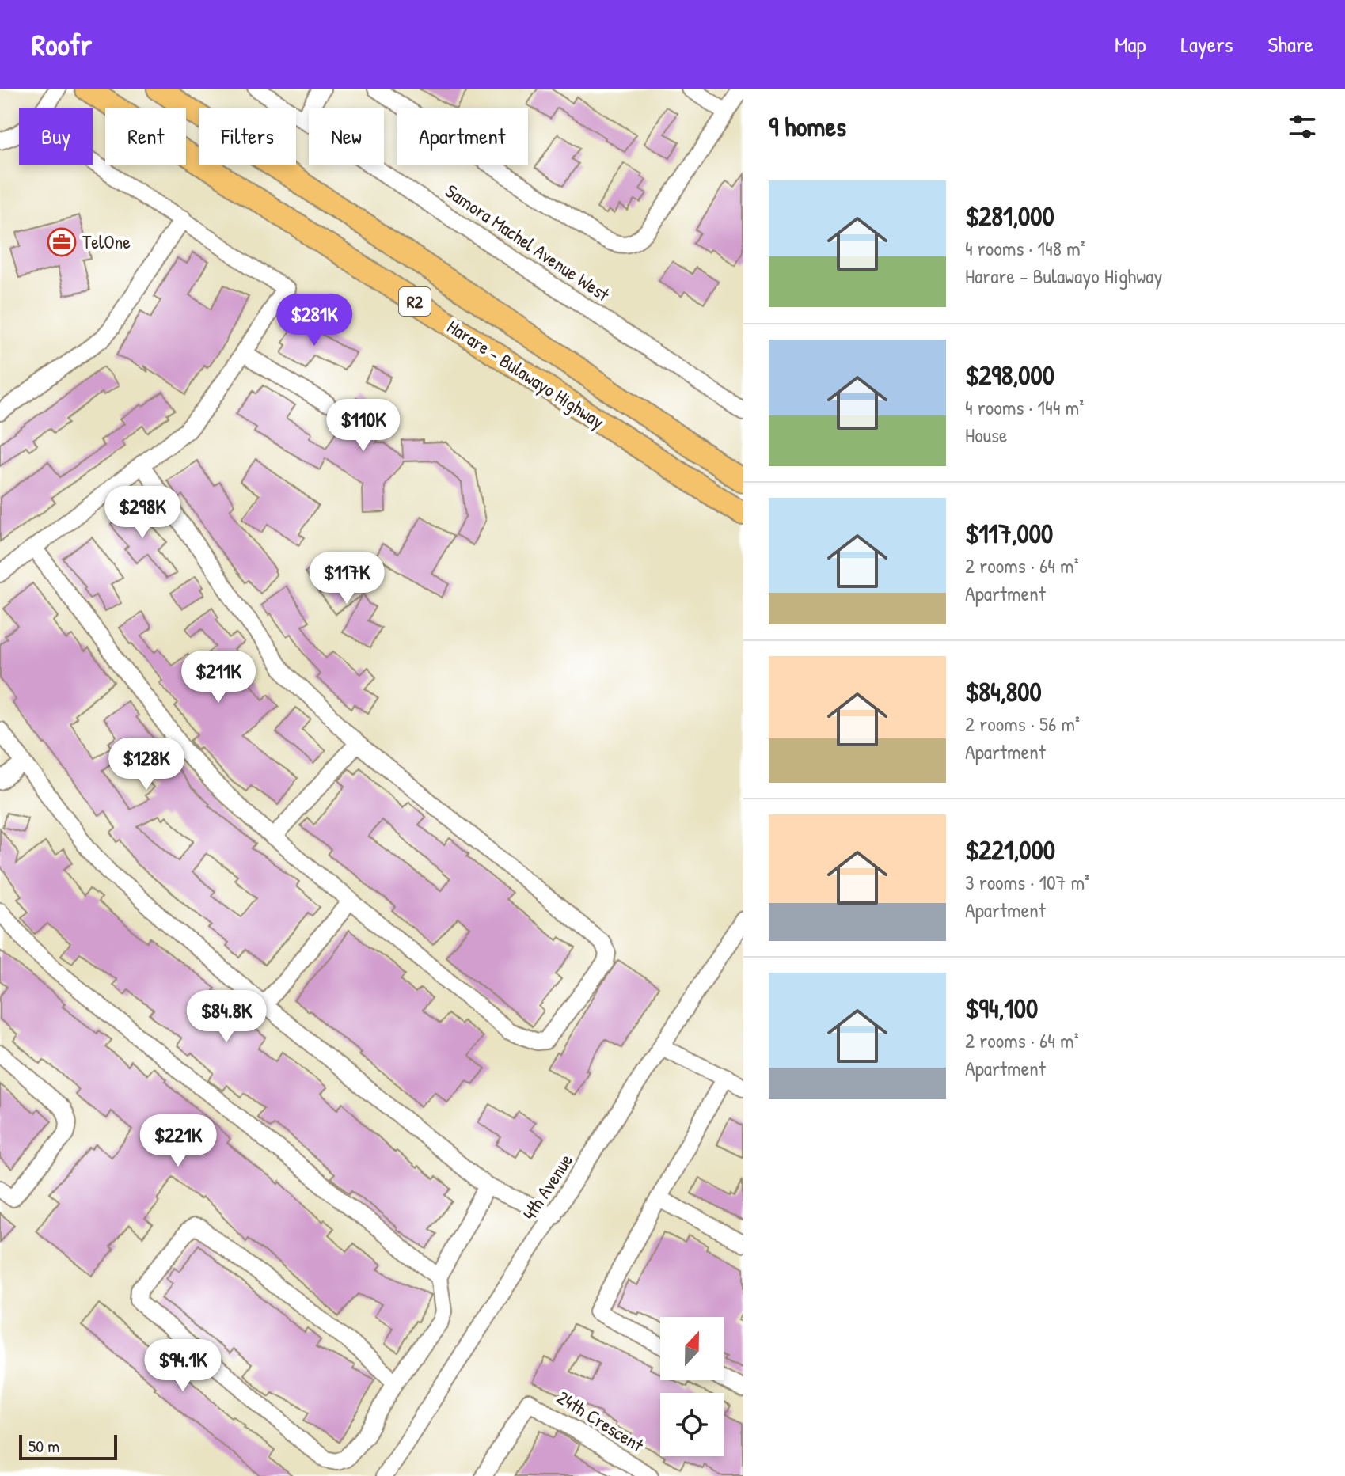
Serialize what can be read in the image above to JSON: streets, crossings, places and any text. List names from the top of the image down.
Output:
{
  "streets": {
    "highway": ["R2", "Harare - Bulawayo Highway"],
    "street": ["Samora Machel Avenue West", "4th Avenue", "24th Crescent"]
  },
  "places": {
    "office": ["TelOne"]
  },
  "scale_bar": "50 m",
  "north": "top",
  "page": {
    "header": "Roofr",
    "nav": ["Map", "Layers", "Share"],
    "heading": "9 homes",
    "chip": [
      "Buy",
      "Rent",
      "Filters",
      "New",
      "Apartment"
    ],
    "list": [
      {
        "name": "$281,000",
        "note": "4 rooms · 148 m² · Harare - Bulawayo Highway"
      },
      {
        "name": "$298,000",
        "note": "4 rooms · 144 m² · House"
      },
      {
        "name": "$117,000",
        "note": "2 rooms · 64 m² · Apartment"
      },
      {
        "name": "$84,800",
        "note": "2 rooms · 56 m² · Apartment"
      },
      {
        "name": "$221,000",
        "note": "3 rooms · 107 m² · Apartment"
      },
      {
        "name": "$94,100",
        "note": "2 rooms · 64 m² · Apartment"
      }
    ],
    "price": [
      "$281K",
      "$110K",
      "$298K",
      "$117K",
      "$211K",
      "$128K",
      "$84.8K",
      "$221K",
      "$94.1K"
    ],
    "scale": "50 m"
  }
}
